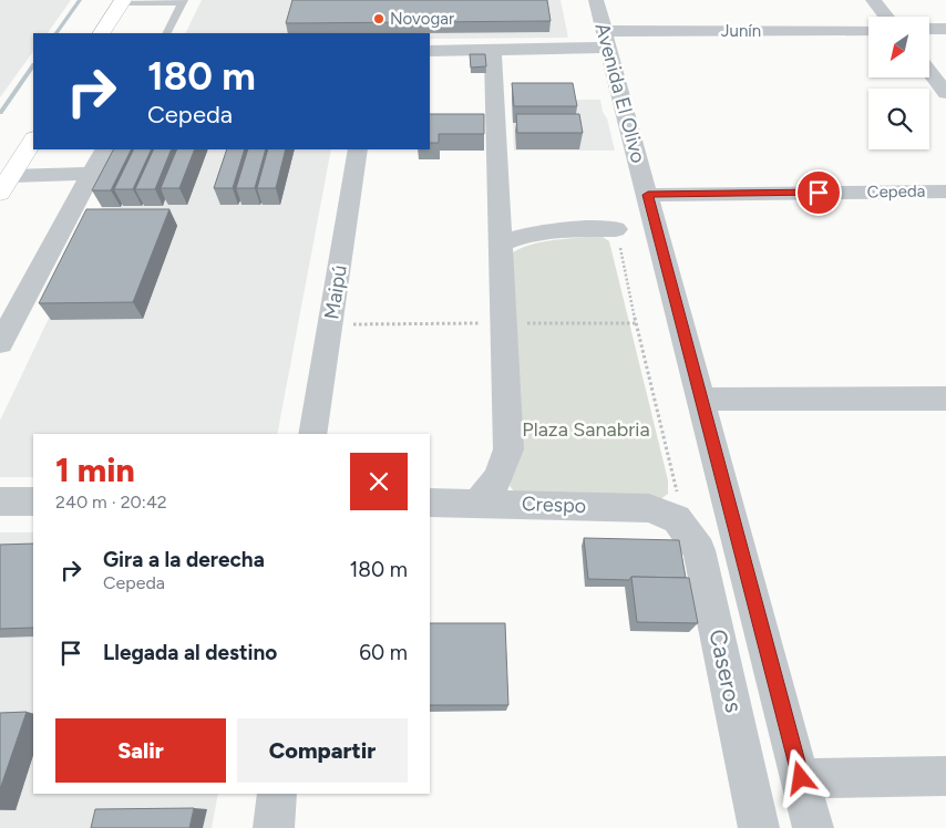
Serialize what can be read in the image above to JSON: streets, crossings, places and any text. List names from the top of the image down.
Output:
{
  "streets": {
    "street": [
      "Junín",
      "Avenida El Olivo",
      "Cepeda",
      "Maipú",
      "Crespo",
      "Caseros"
    ]
  },
  "crossings": [
    ["Junín", "Avenida El Olivo"],
    ["Avenida El Olivo", "Cepeda"],
    ["Crespo", "Caseros"]
  ],
  "parks": ["Plaza Sanabria"],
  "places": ["Novogar"],
  "north": "bottom left",
  "page": {
    "turn": ["180 m", "Cepeda"],
    "heading": ["1 min", "240 m · 20:42"],
    "list": [
      {
        "name": "Gira a la derecha",
        "note": "Cepeda",
        "value": "180 m"
      },
      {
        "name": "Llegada al destino",
        "value": "60 m"
      }
    ],
    "buttons": ["Salir", "Compartir"]
  }
}
